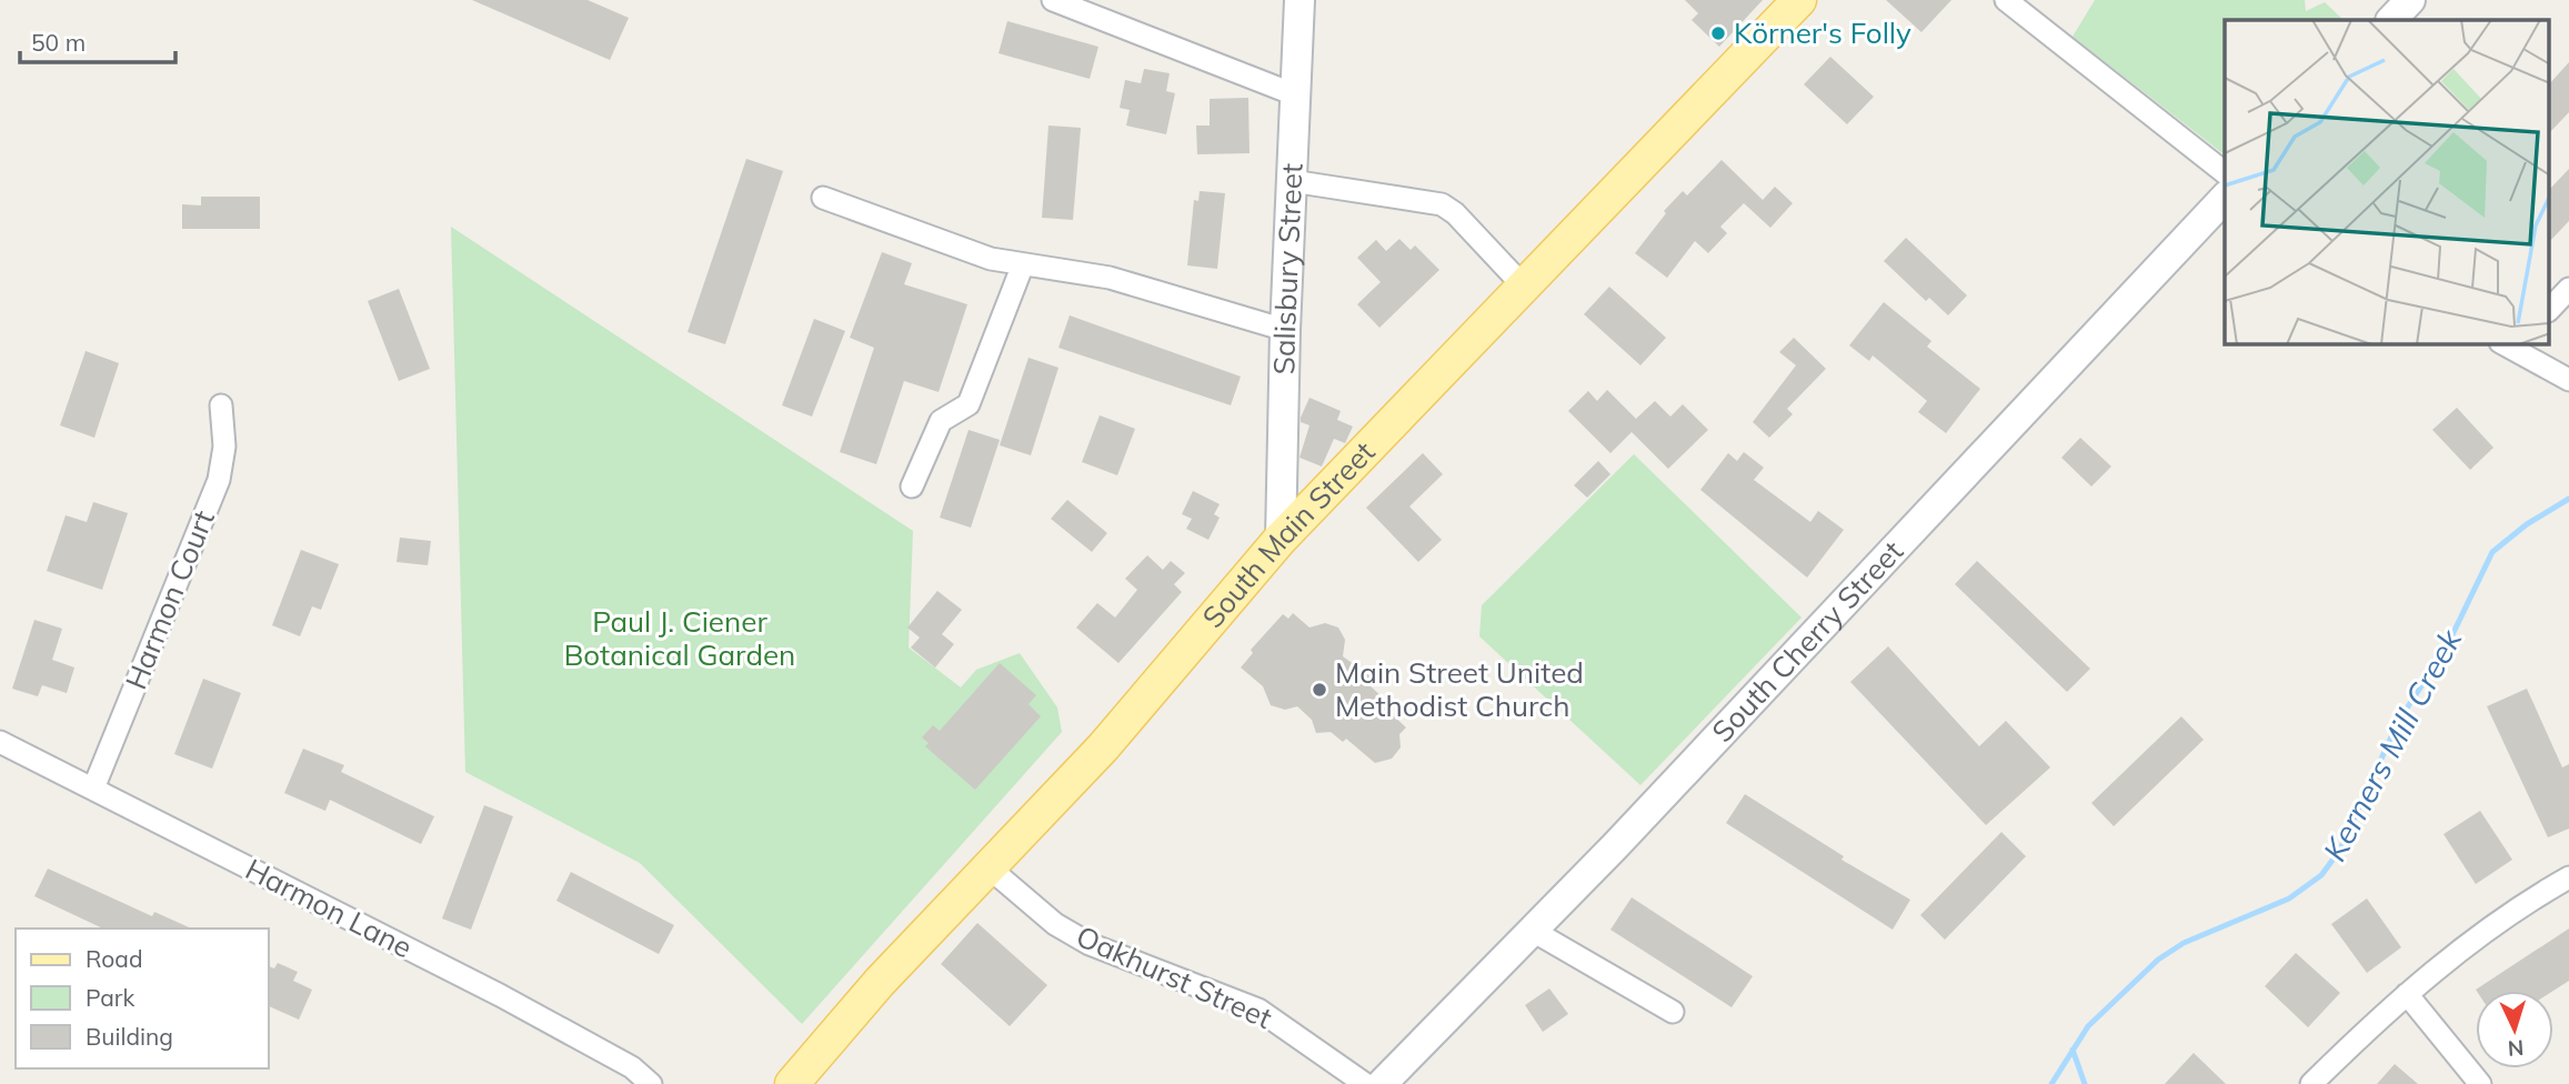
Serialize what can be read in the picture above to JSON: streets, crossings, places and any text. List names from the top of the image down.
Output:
{
  "streets": {
    "main road": ["Salisbury Street", "South Main Street", "South Cherry Street"],
    "street": ["Harmon Court", "Harmon Lane", "Oakhurst Street"]
  },
  "crossings": [
    ["Salisbury Street", "South Main Street"],
    ["South Main Street", "Oakhurst Street"],
    ["Harmon Court", "Harmon Lane"]
  ],
  "water": ["Kerners Mill Creek"],
  "parks": ["Paul J. Ciener Botanical Garden"],
  "places": ["Körner's Folly", "Main Street United Methodist Church"],
  "legend": ["Road", "Park", "Building"],
  "scale_bar": "50 m",
  "north": "bottom"
}
